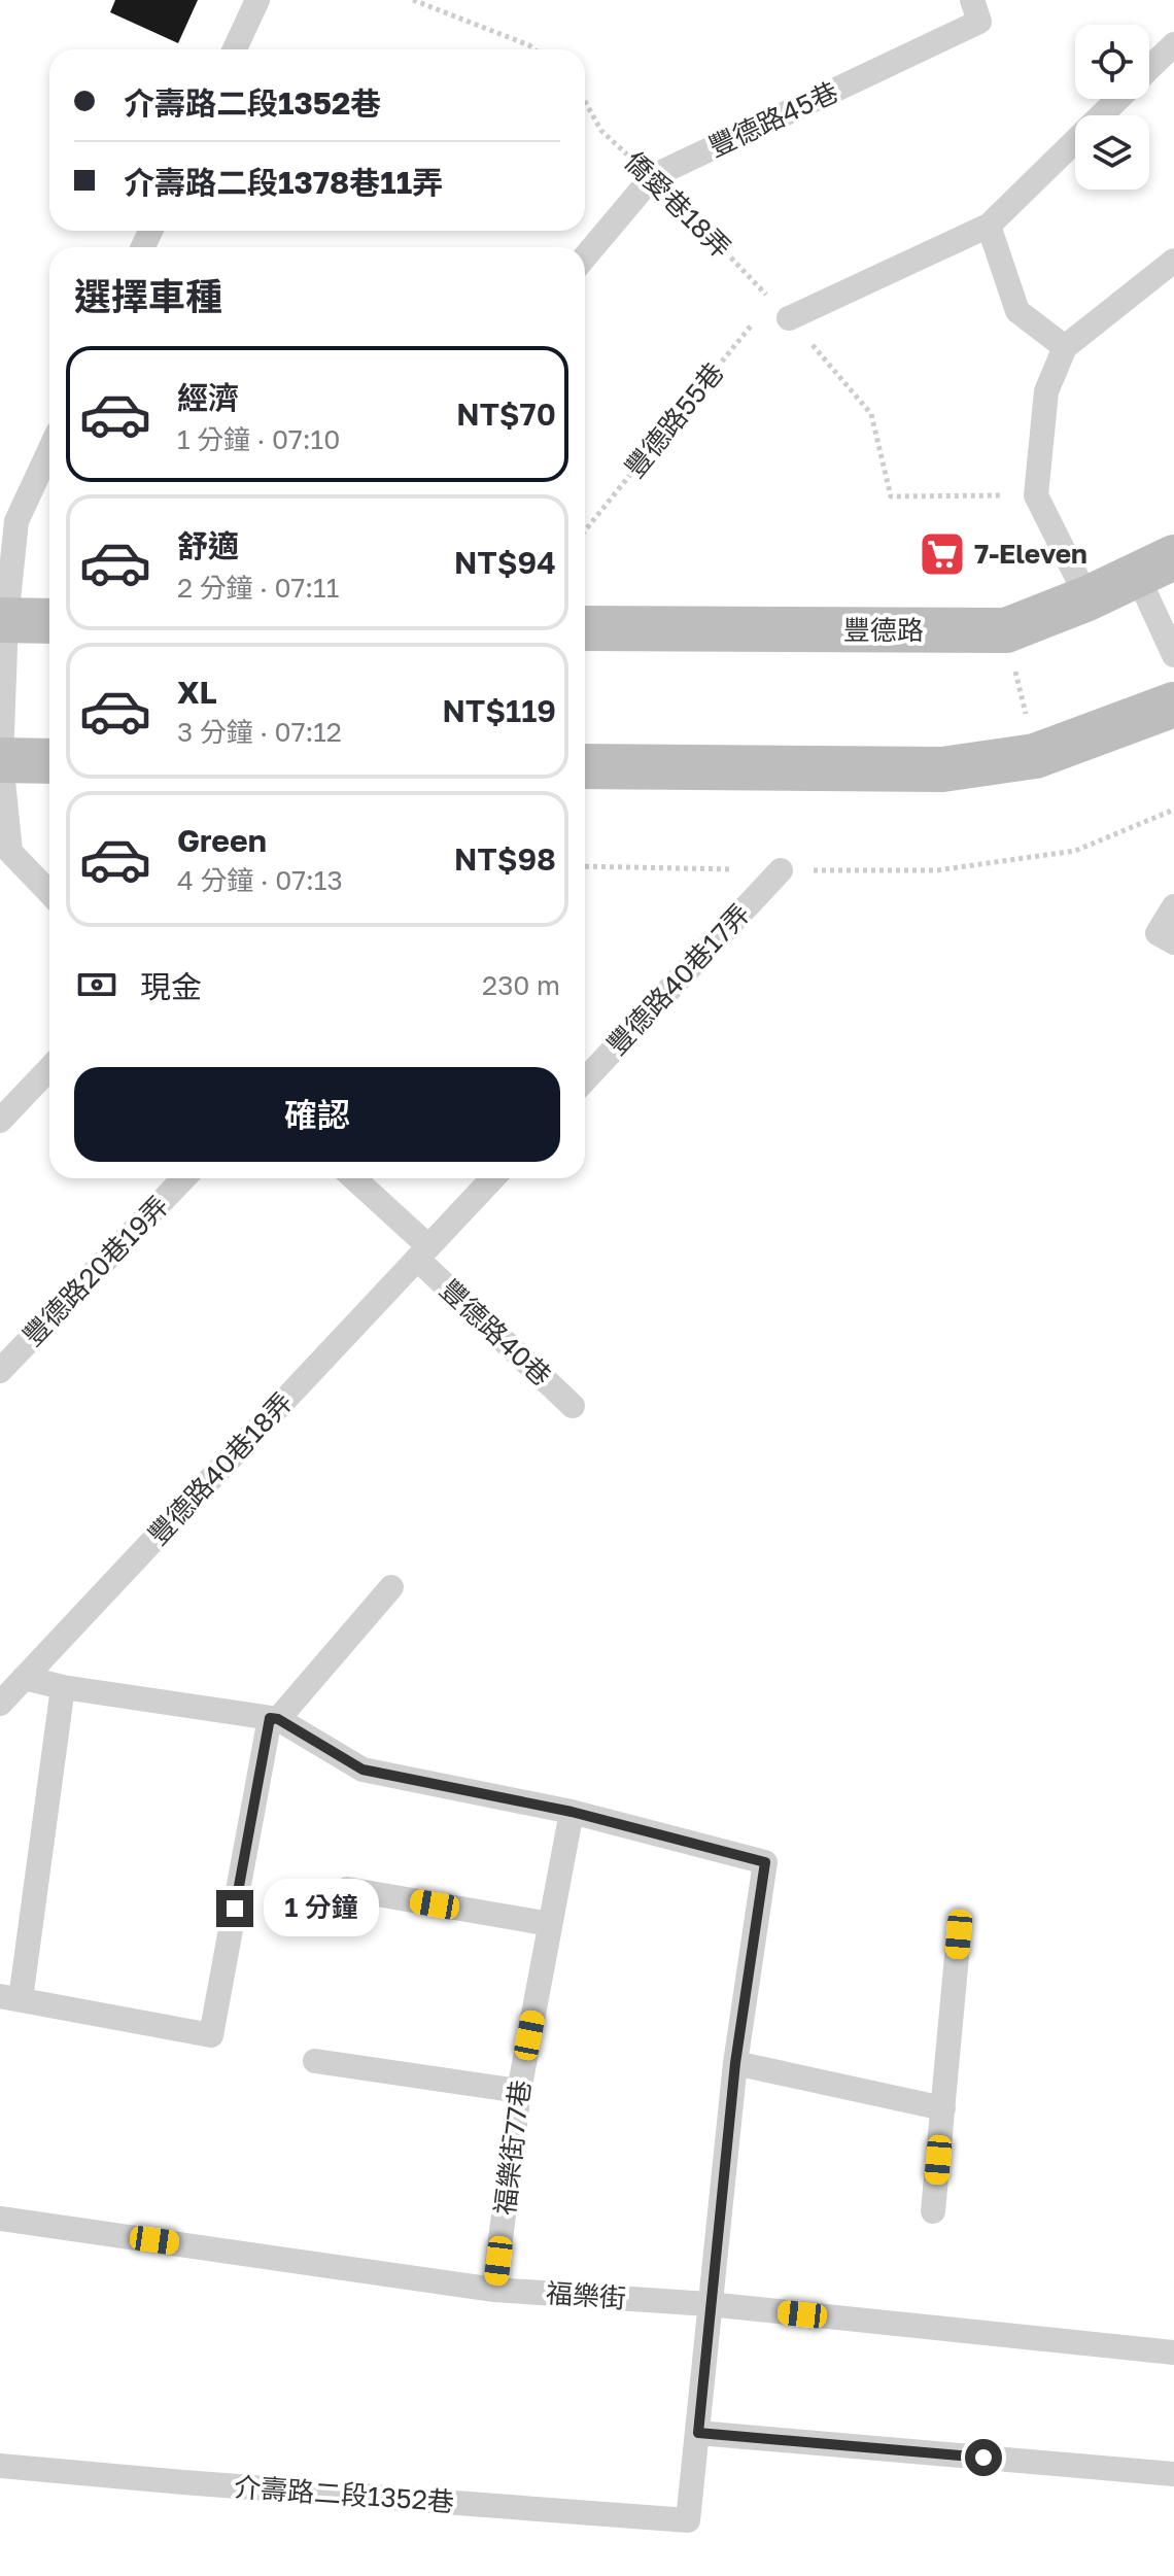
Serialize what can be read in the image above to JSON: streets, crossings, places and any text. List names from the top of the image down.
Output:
{
  "streets": {
    "main road": ["豐德路"],
    "lane": [
      "豐德路45巷",
      "豐德路40巷17弄",
      "豐德路20巷19弄",
      "豐德路40巷",
      "豐德路40巷18弄",
      "福樂街77巷",
      "福樂街",
      "介壽路二段1352巷"
    ],
    "path": ["僑愛巷18弄", "豐德路55巷"]
  },
  "crossings": [
    ["豐德路45巷", "僑愛巷18弄"],
    ["僑愛巷18弄", "豐德路55巷"],
    ["豐德路40巷", "豐德路40巷18弄"],
    ["福樂街77巷", "福樂街"]
  ],
  "places": {
    "supermarket": ["7-Eleven"]
  },
  "page": {
    "banner": ["介壽路二段1352巷", "介壽路二段1378巷11弄"],
    "heading": "選擇車種",
    "list": [
      {
        "name": "經濟",
        "note": "1 分鐘 · 07:10",
        "value": "NT$70"
      },
      {
        "name": "舒適",
        "note": "2 分鐘 · 07:11",
        "value": "NT$94"
      },
      {
        "name": "XL",
        "note": "3 分鐘 · 07:12",
        "value": "NT$119"
      },
      {
        "name": "Green",
        "note": "4 分鐘 · 07:13",
        "value": "NT$98"
      }
    ],
    "pay": ["現金", "230 m"],
    "buttons": "確認",
    "bubble": "1 分鐘"
  }
}
